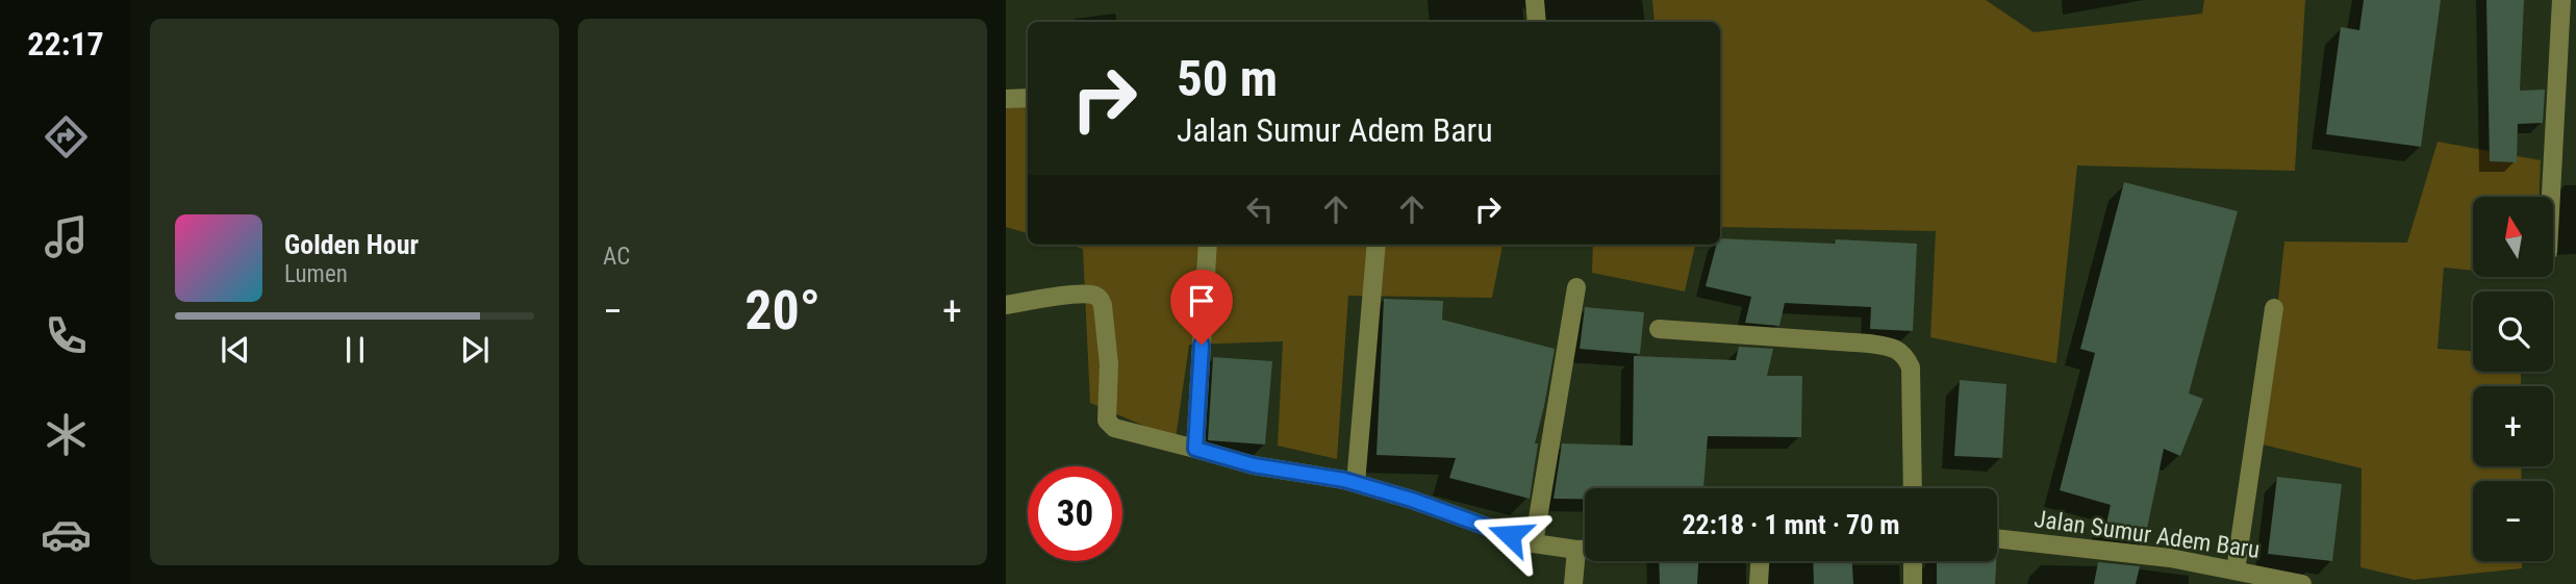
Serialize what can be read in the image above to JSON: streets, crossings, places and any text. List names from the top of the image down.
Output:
{
  "streets": {
    "street": ["Jalan Sumur Adem Baru"]
  },
  "north": "top",
  "page": {
    "tabs": "22:17",
    "tile": "AC",
    "turn": ["50 m", "Jalan Sumur Adem Baru"],
    "map_buttons": ["+", "−"],
    "song": ["Golden Hour", "Lumen"],
    "heat": ["−", "20°", "+"],
    "limit": "30",
    "trip": "22:18 · 1 mnt · 70 m"
  }
}
